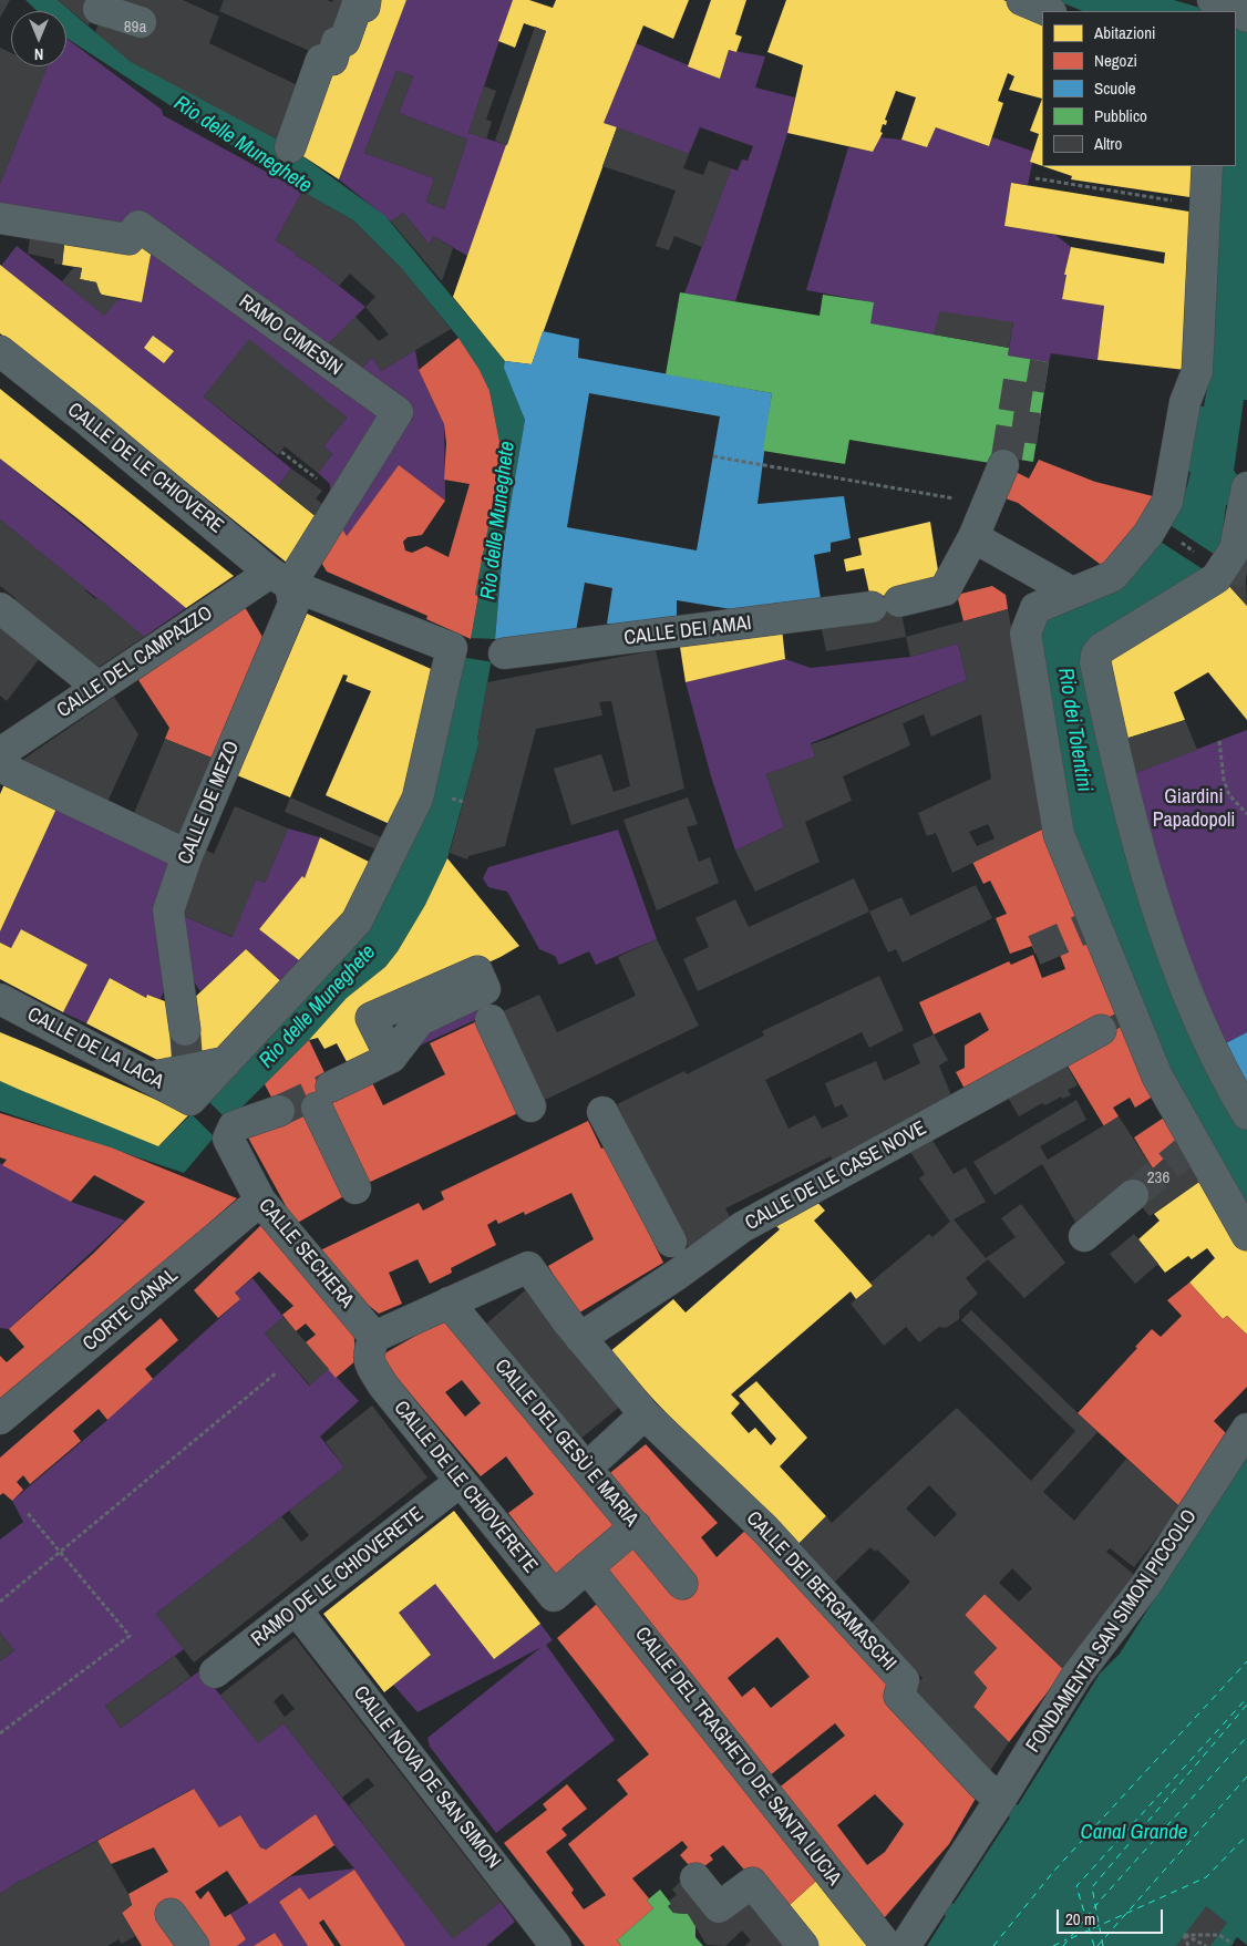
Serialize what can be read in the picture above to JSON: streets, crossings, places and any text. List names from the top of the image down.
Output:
{
  "streets": {
    "street": [
      "RAMO CIMESIN",
      "CALLE DE LE CHIOVERE",
      "CALLE DEI AMAI",
      "CALLE DEL CAMPAZZO",
      "CALLE DE MEZO",
      "CALLE DE LA LACA",
      "CALLE DE LE CASE NOVE",
      "CALLE SECHERA",
      "CORTE CANAL",
      "CALLE DEL GESÙ E MARIA",
      "CALLE DE LE CHIOVERETE",
      "RAMO DE LE CHIOVERETE",
      "CALLE DEI BERGAMASCHI",
      "FONDAMENTA SAN SIMON PICCOLO",
      "CALLE DEL TRAGHETO DE SANTA LUCIA",
      "CALLE NOVA DE SAN SIMON"
    ]
  },
  "crossings": [
    ["RAMO CIMESIN", "CALLE DE LE CHIOVERE"],
    ["RAMO CIMESIN", "CALLE DEL CAMPAZZO"],
    ["RAMO CIMESIN", "CALLE DE MEZO"],
    ["CALLE DE LE CHIOVERE", "CALLE DEL CAMPAZZO"],
    ["CALLE DE LE CHIOVERE", "CALLE DE MEZO"],
    ["CALLE DEL CAMPAZZO", "CALLE DE MEZO"],
    ["CALLE DE MEZO", "CALLE DE LA LACA"],
    ["CALLE SECHERA", "CORTE CANAL"],
    ["CALLE SECHERA", "CALLE DE LE CHIOVERETE"],
    ["CALLE DE LE CHIOVERETE", "RAMO DE LE CHIOVERETE"],
    ["CALLE DE LE CHIOVERETE", "CALLE DEL TRAGHETO DE SANTA LUCIA"],
    ["RAMO DE LE CHIOVERETE", "CALLE NOVA DE SAN SIMON"],
    ["CALLE DEI BERGAMASCHI", "FONDAMENTA SAN SIMON PICCOLO"]
  ],
  "water": ["Rio delle Muneghete", "Rio dei Tolentini", "Canal Grande"],
  "parks": ["Giardini Papadopoli"],
  "house_numbers": ["89a", "236"],
  "legend": [
    "Abitazioni",
    "Negozi",
    "Scuole",
    "Pubblico",
    "Altro"
  ],
  "scale_bar": "20 m",
  "north": "bottom"
}
